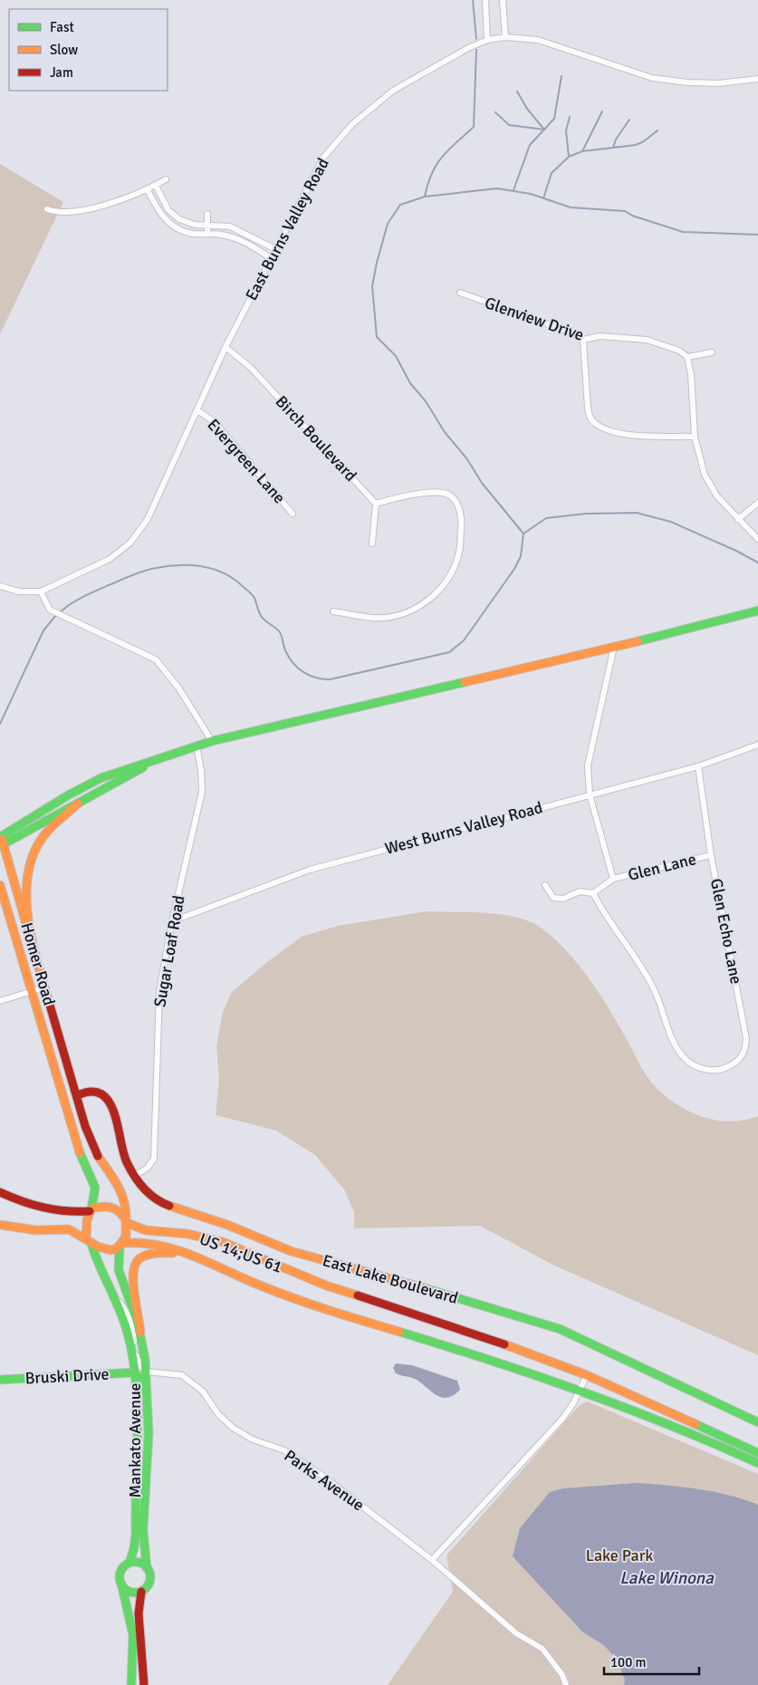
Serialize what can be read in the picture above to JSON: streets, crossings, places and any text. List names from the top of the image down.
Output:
{
  "streets": {
    "main road": [
      "Homer Road",
      "US 14;US 61",
      "East Lake Boulevard",
      "Bruski Drive",
      "Mankato Avenue"
    ],
    "street": [
      "East Burns Valley Road",
      "Glenview Drive",
      "Birch Boulevard",
      "Evergreen Lane",
      "West Burns Valley Road",
      "Glen Lane",
      "Glen Echo Lane",
      "Sugar Loaf Road",
      "Parks Avenue"
    ]
  },
  "crossings": [
    ["East Burns Valley Road", "Birch Boulevard"],
    ["East Burns Valley Road", "Evergreen Lane"],
    ["West Burns Valley Road", "Glen Echo Lane"],
    ["West Burns Valley Road", "Sugar Loaf Road"],
    ["Glen Lane", "Glen Echo Lane"],
    ["Sugar Loaf Road", "East Lake Boulevard"],
    ["Homer Road", "US 14;US 61"],
    ["Homer Road", "East Lake Boulevard"],
    ["Homer Road", "Mankato Avenue"],
    ["US 14;US 61", "Mankato Avenue"],
    ["Bruski Drive", "Mankato Avenue"],
    ["Mankato Avenue", "Parks Avenue"]
  ],
  "water": ["Lake Winona"],
  "parks": ["Lake Park"],
  "legend": ["Fast", "Slow", "Jam"],
  "scale_bar": "100 m"
}
